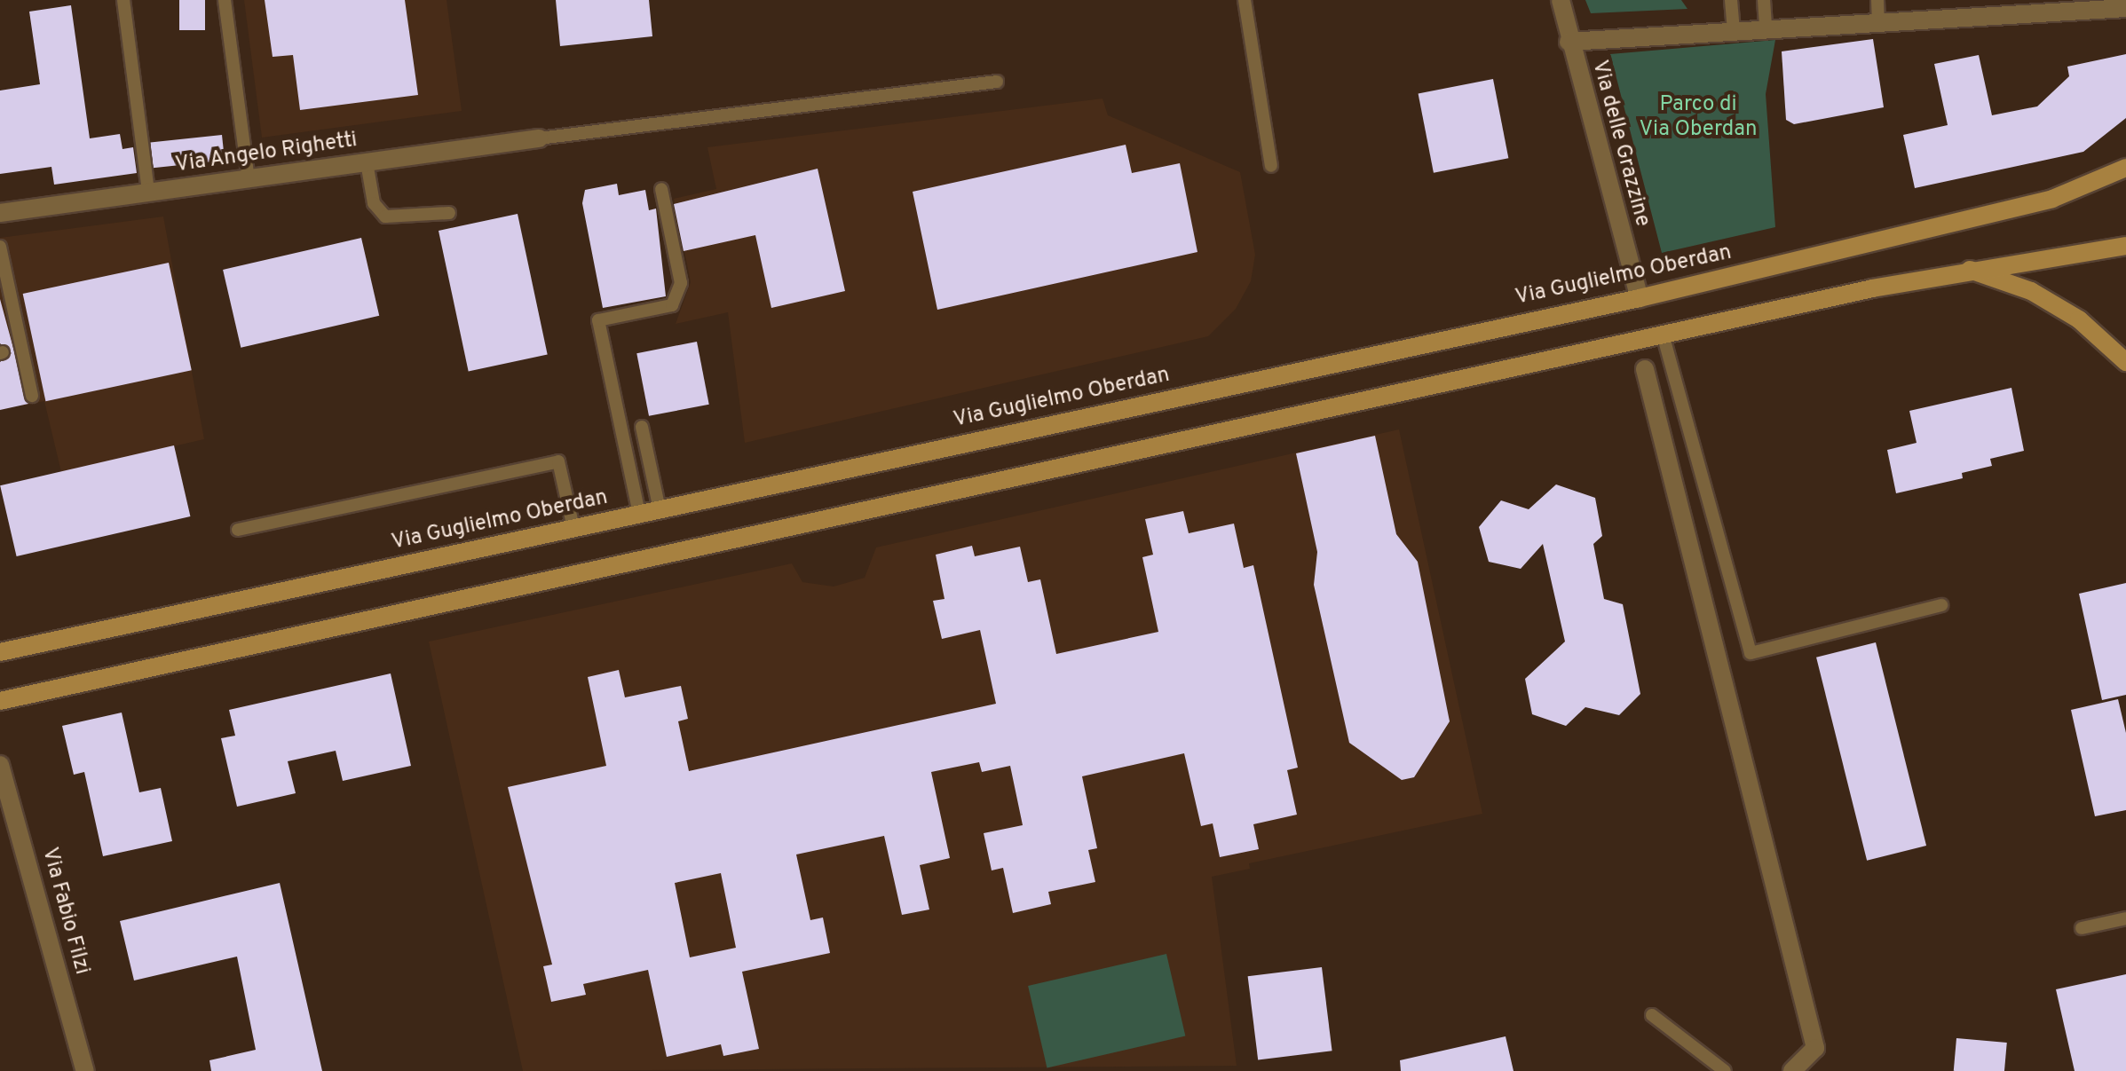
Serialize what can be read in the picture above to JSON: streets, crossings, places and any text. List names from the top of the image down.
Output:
{
  "streets": {
    "main road": ["Via Guglielmo Oberdan"],
    "street": ["Via delle Grazzine", "Via Angelo Righetti", "Via Fabio Filzi"]
  },
  "crossings": [
    ["Via delle Grazzine", "Via Guglielmo Oberdan"]
  ],
  "parks": ["Parco di Via Oberdan"]
}
